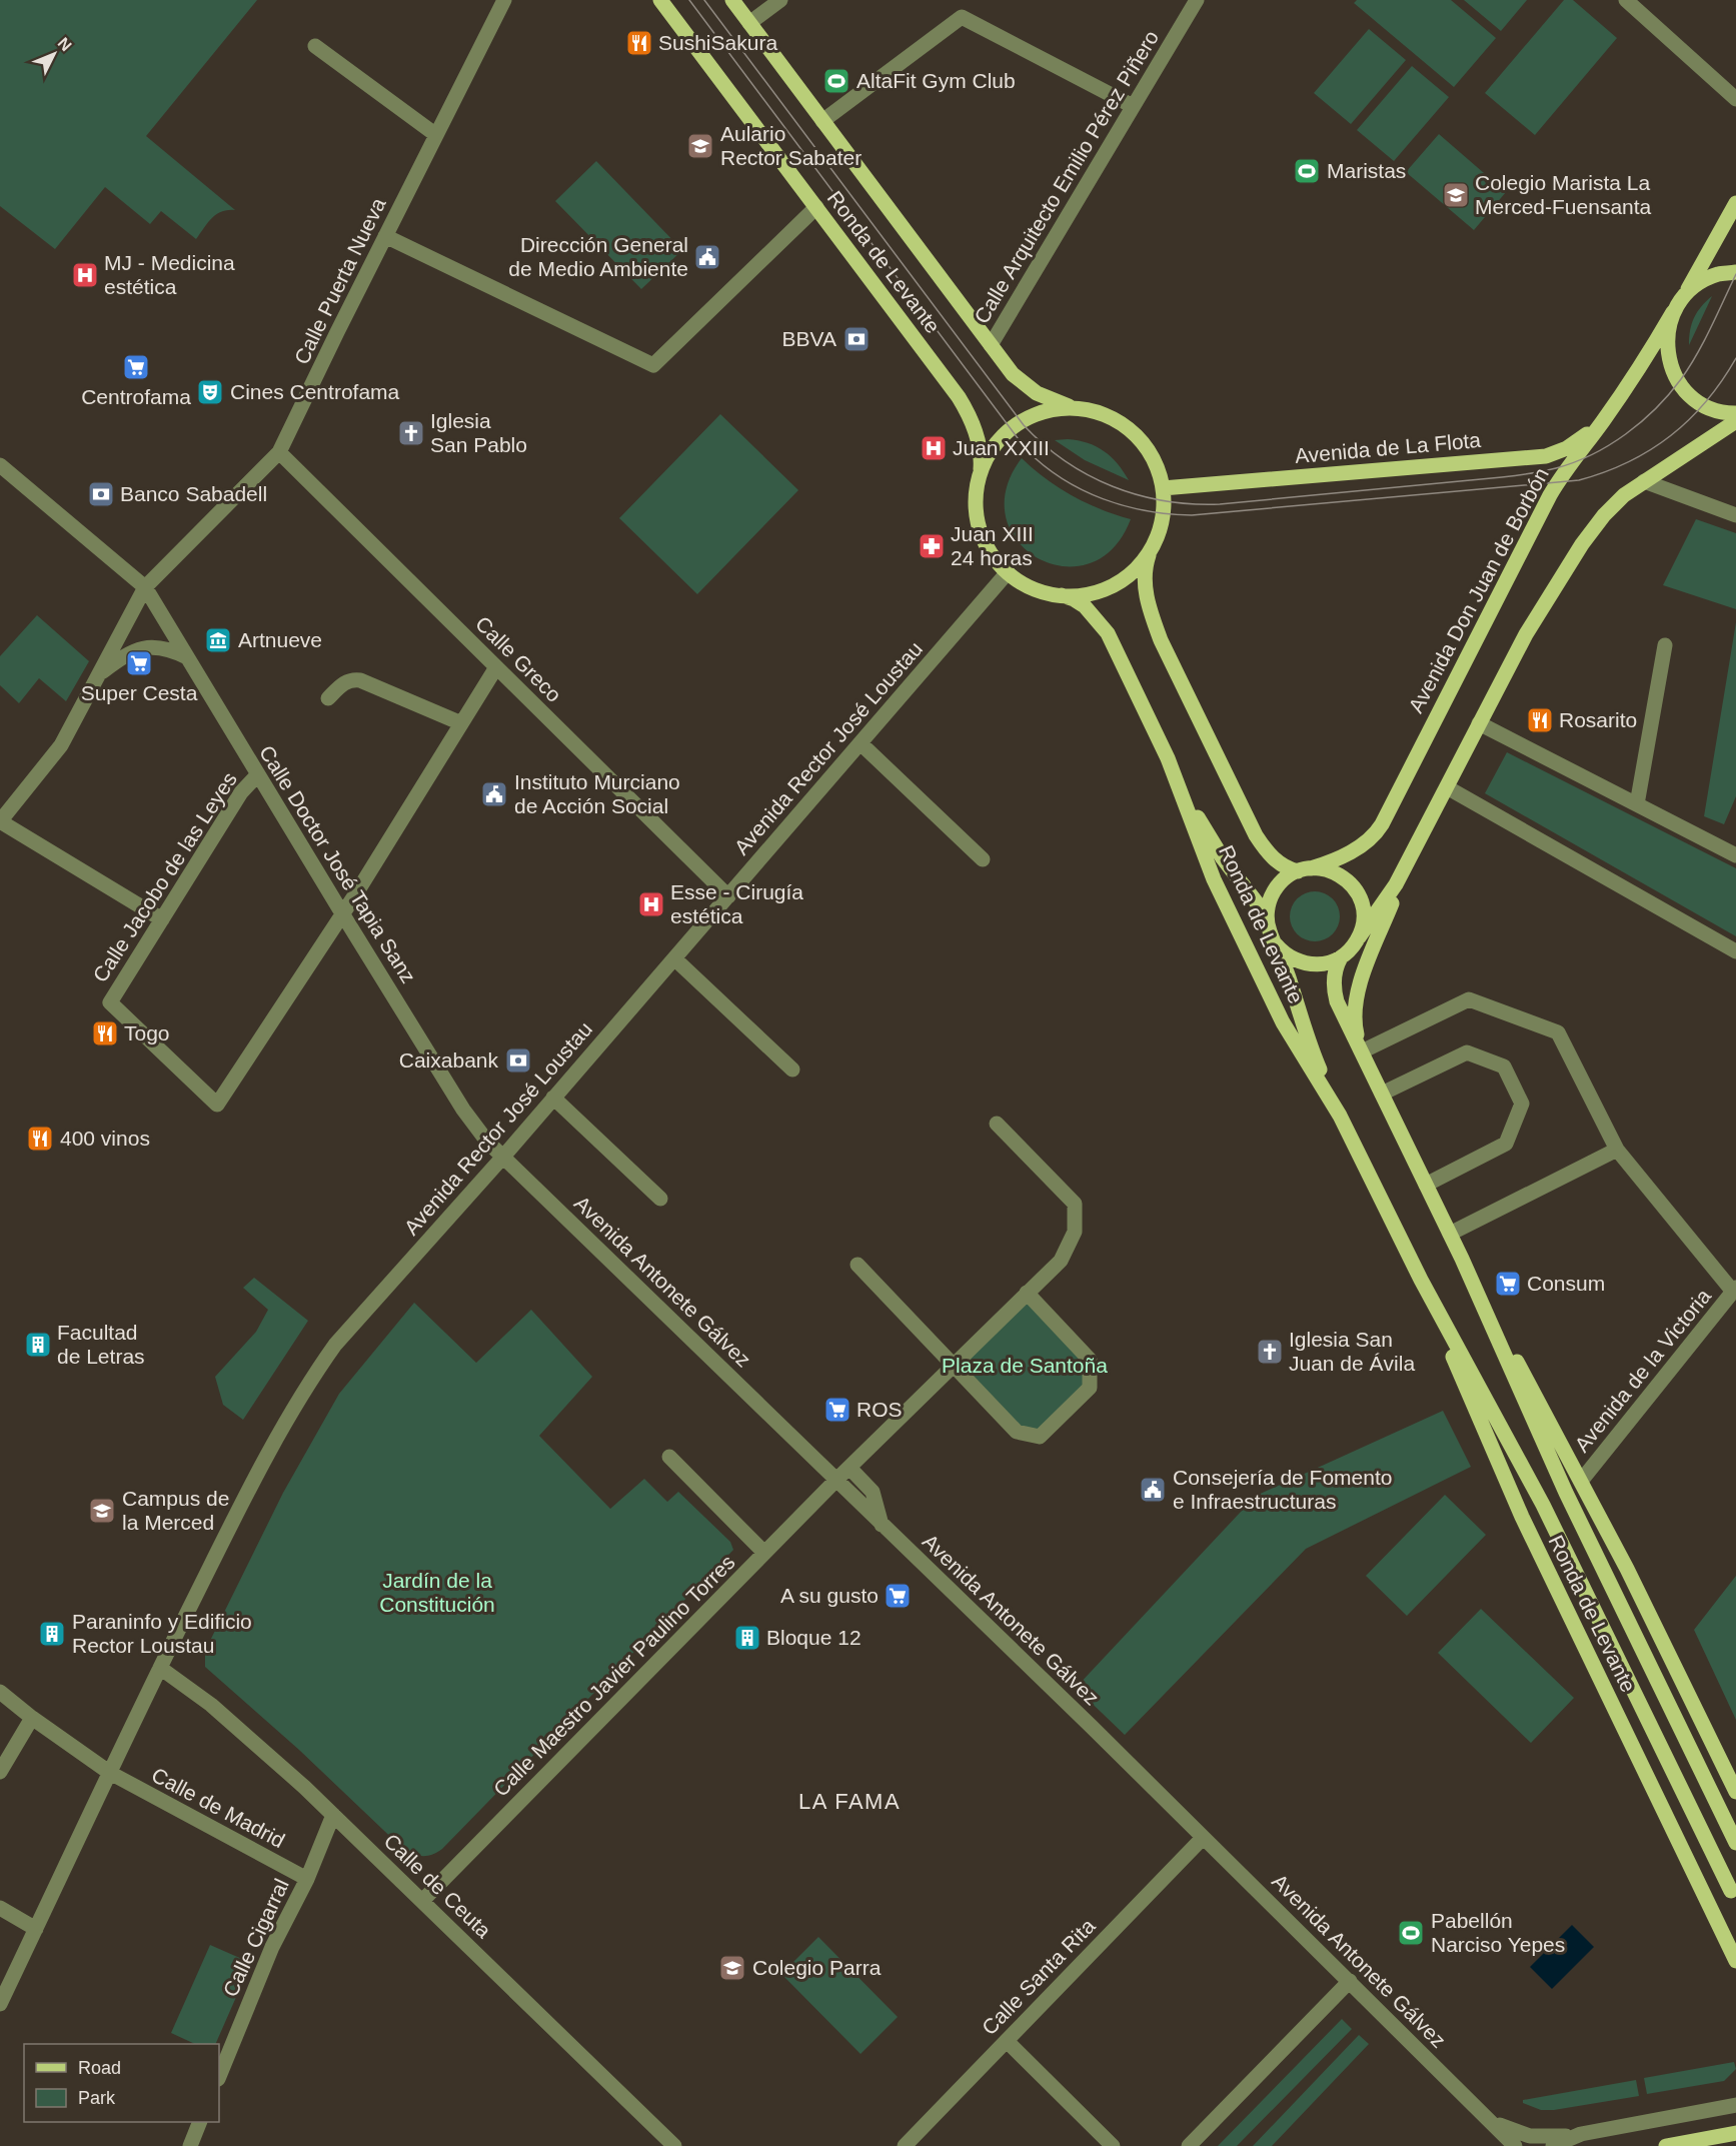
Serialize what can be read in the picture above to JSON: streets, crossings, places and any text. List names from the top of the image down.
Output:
{
  "streets": {
    "main road": ["Ronda de Levante", "Avenida de La Flota", "Avenida Don Juan de Borbón"],
    "street": [
      "Calle Arquitecto Emilio Pérez Piñero",
      "Calle Puerta Nueva",
      "Calle Greco",
      "Avenida Rector José Loustau",
      "Calle Doctor José Tapia Sanz",
      "Calle Jacobo de las Leyes",
      "Avenida Antonete Gálvez",
      "Avenida de la Victoria",
      "Calle Maestro Javier Paulino Torres",
      "Calle de Madrid",
      "Calle de Ceuta",
      "Calle Cigarral",
      "Calle Santa Rita"
    ]
  },
  "crossings": [
    ["Calle Arquitecto Emilio Pérez Piñero", "Ronda de Levante"],
    ["Ronda de Levante", "Avenida de La Flota"],
    ["Ronda de Levante", "Avenida Don Juan de Borbón"],
    ["Ronda de Levante", "Avenida Rector José Loustau"],
    ["Ronda de Levante", "Avenida de la Victoria"],
    ["Calle Puerta Nueva", "Calle Greco"],
    ["Calle Puerta Nueva", "Calle Doctor José Tapia Sanz"],
    ["Avenida de La Flota", "Avenida Don Juan de Borbón"],
    ["Avenida de La Flota", "Avenida Rector José Loustau"],
    ["Calle Greco", "Avenida Rector José Loustau"],
    ["Avenida Rector José Loustau", "Calle Doctor José Tapia Sanz"],
    ["Avenida Rector José Loustau", "Avenida Antonete Gálvez"],
    ["Avenida Rector José Loustau", "Calle de Madrid"],
    ["Avenida Rector José Loustau", "Calle de Ceuta"],
    ["Calle Doctor José Tapia Sanz", "Calle Jacobo de las Leyes"],
    ["Calle Doctor José Tapia Sanz", "Avenida Antonete Gálvez"],
    ["Avenida Antonete Gálvez", "Calle Maestro Javier Paulino Torres"],
    ["Avenida Antonete Gálvez", "Calle Santa Rita"],
    ["Calle Maestro Javier Paulino Torres", "Calle de Ceuta"],
    ["Calle de Madrid", "Calle Cigarral"],
    ["Calle de Ceuta", "Calle Cigarral"]
  ],
  "districts": ["LA FAMA"],
  "parks": ["Plaza de Santoña", "Jardín de la Constitución"],
  "places": {
    "restaurant": [
      "SushiSakura",
      "Rosarito",
      "Togo",
      "400 vinos"
    ],
    "sports": ["AltaFit Gym Club", "Maristas", "Pabellón Narciso Yepes"],
    "school or university": [
      "Aulario Rector Sabater",
      "Colegio Marista La Merced-Fuensanta",
      "Campus de la Merced",
      "Colegio Parra"
    ],
    "public building": ["Dirección General de Medio Ambiente", "Instituto Murciano de Acción Social", "Consejería de Fomento e Infraestructuras"],
    "hospital": ["MJ - Medicina estética", "Juan XXIII", "Esse - Cirugía estética"],
    "bank": ["BBVA", "Banco Sabadell", "Caixabank"],
    "supermarket": [
      "Centrofama",
      "Super Cesta",
      "Consum",
      "ROS",
      "A su gusto"
    ],
    "theatre": ["Cines Centrofama"],
    "church": ["Iglesia San Pablo", "Iglesia San Juan de Ávila"],
    "pharmacy": ["Juan XIII 24 horas"],
    "museum": ["Artnueve"],
    "building": ["Facultad de Letras", "Paraninfo y Edificio Rector Loustau", "Bloque 12"]
  },
  "legend": ["Road", "Park"],
  "north": "top right"
}
